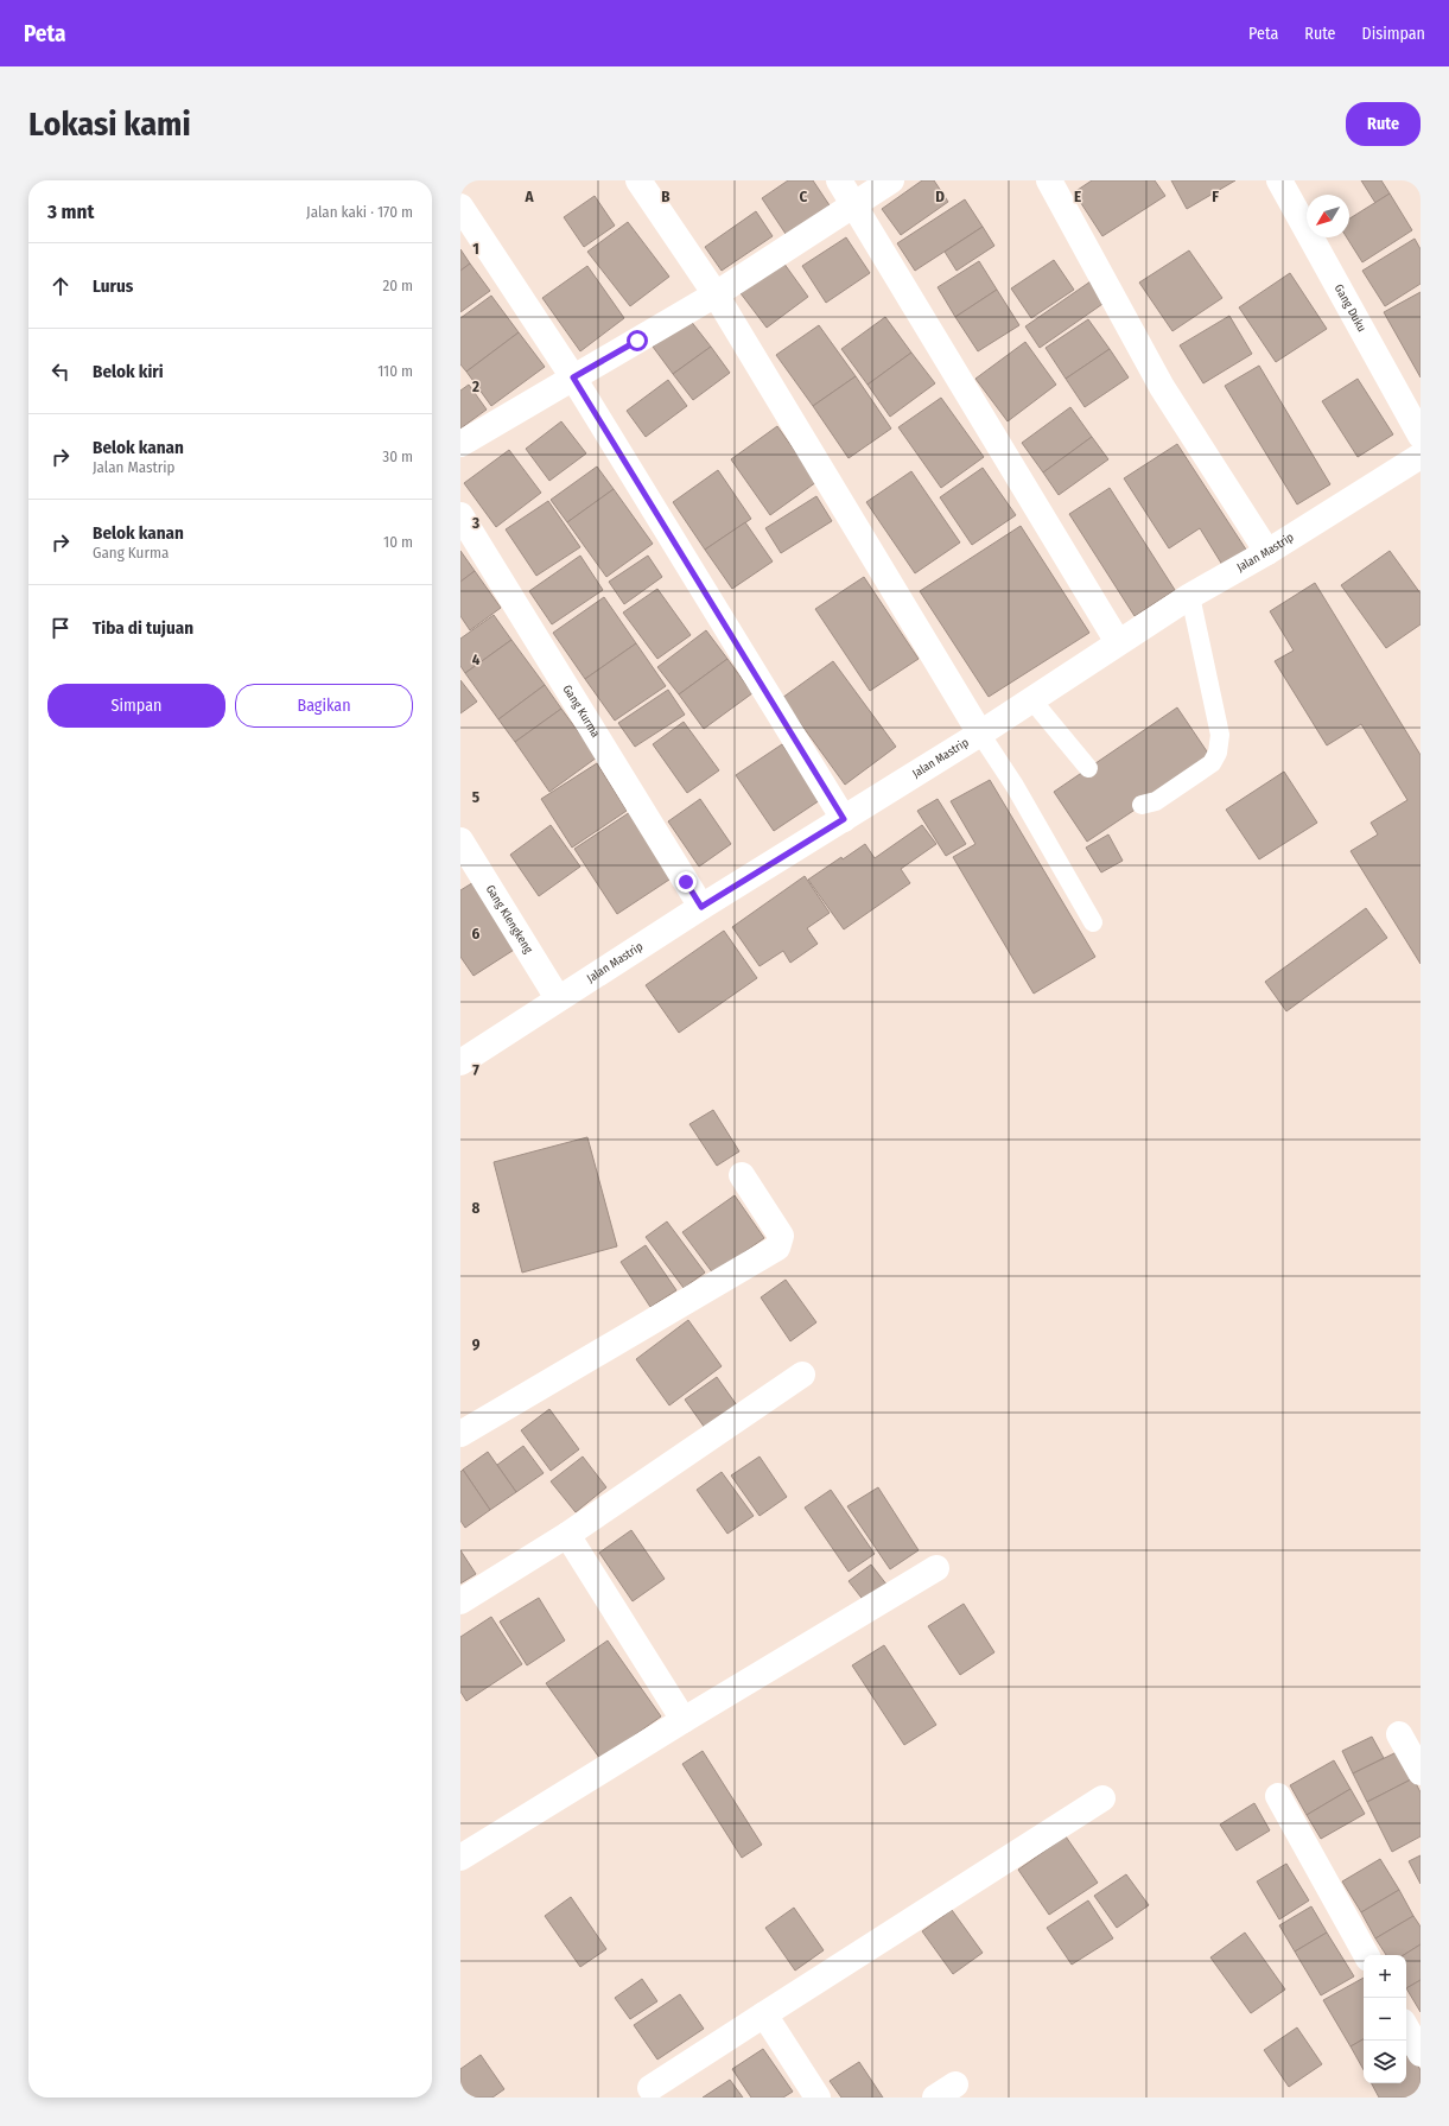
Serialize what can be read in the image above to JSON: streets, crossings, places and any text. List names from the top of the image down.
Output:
{
  "streets": {
    "street": [
      "Gang Duku",
      "Jalan Mastrip",
      "Gang Kurma",
      "Gang Klengkeng"
    ]
  },
  "crossings": [
    ["Jalan Mastrip", "Gang Kurma"],
    ["Jalan Mastrip", "Gang Klengkeng"]
  ],
  "north": "bottom left",
  "page": {
    "header": "Peta",
    "nav": ["Peta", "Rute", "Disimpan"],
    "buttons": [
      "Rute",
      ["Simpan", "Bagikan"]
    ],
    "title": "Lokasi kami",
    "heading": ["3 mnt", "Jalan kaki · 170 m"],
    "list": [
      ["Lurus", "20 m"],
      ["Belok kiri", "110 m"],
      ["Belok kanan", "Jalan Mastrip", "30 m"],
      ["Belok kanan", "Gang Kurma", "10 m"],
      "Tiba di tujuan"
    ],
    "map_buttons": ["+", "−"]
  },
  "grid": {
    "columns": [
      "A",
      "B",
      "C",
      "D",
      "E",
      "F"
    ],
    "rows": [
      "1",
      "2",
      "3",
      "4",
      "5",
      "6",
      "7",
      "8",
      "9"
    ]
  }
}
